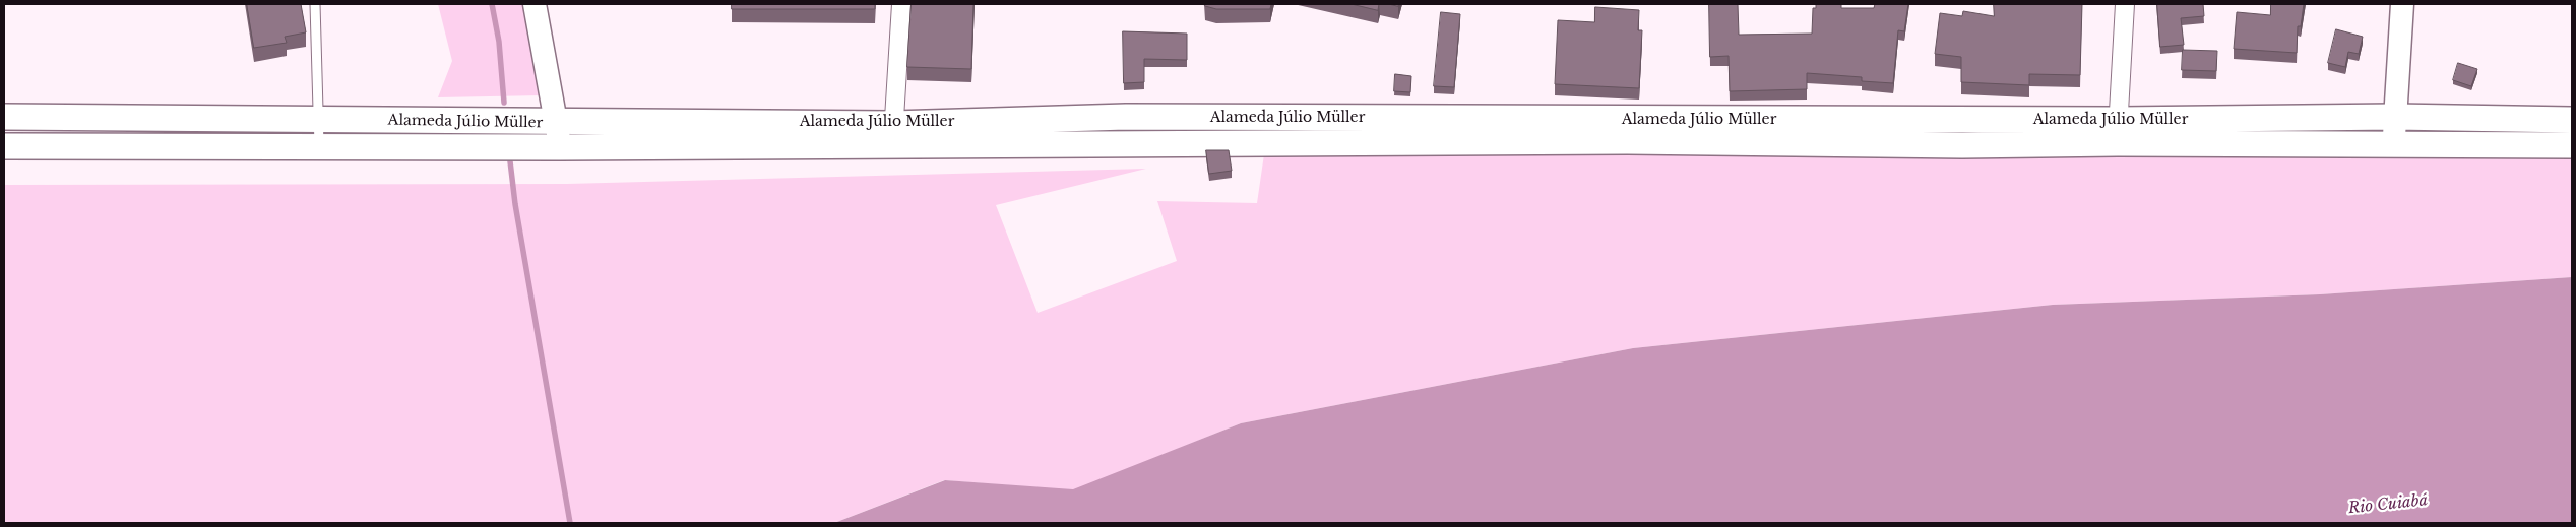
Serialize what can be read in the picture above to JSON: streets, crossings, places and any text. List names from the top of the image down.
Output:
{
  "streets": {
    "main road": ["Alameda Júlio Müller"]
  },
  "water": ["Rio Cuiabá"]
}
